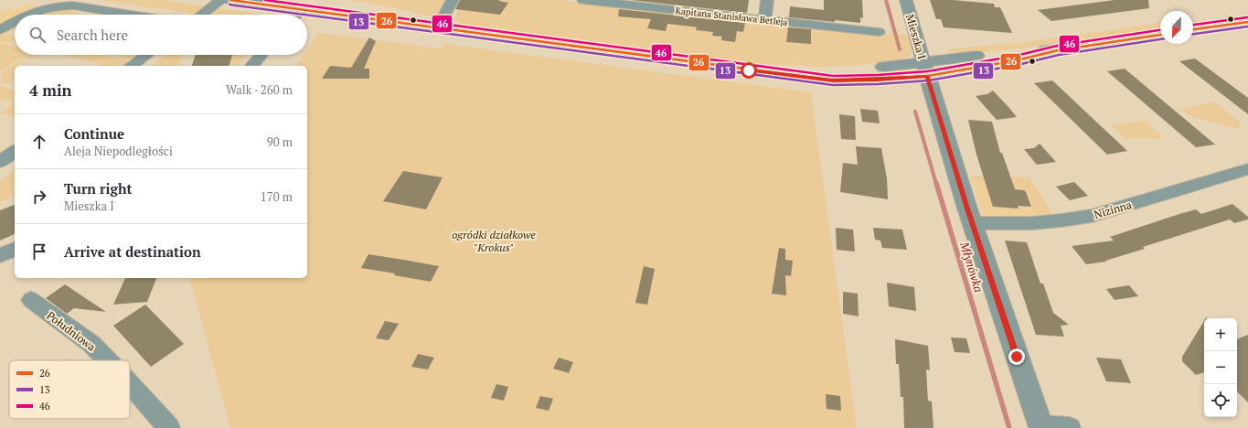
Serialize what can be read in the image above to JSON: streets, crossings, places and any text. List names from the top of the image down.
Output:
{
  "streets": {
    "street": [
      "Kapitana Stanisława Betleja",
      "Mieszka I",
      "Nizinna",
      "Południowa"
    ]
  },
  "crossings": [
    ["Mieszka I", "Nizinna"]
  ],
  "water": ["Młynówka"],
  "parks": ["ogródki działkowe \"Krokus\""],
  "lines": ["transit line 26", "transit line 46", "transit line 13"],
  "legend": ["26", "13", "46"],
  "north": "bottom left",
  "page": {
    "search": "Search here",
    "heading": ["4 min", "Walk · 260 m"],
    "list": [
      ["Continue", "Aleja Niepodległości", "90 m"],
      ["Turn right", "Mieszka I", "170 m"],
      "Arrive at destination"
    ],
    "map_buttons": ["+", "−"]
  }
}
